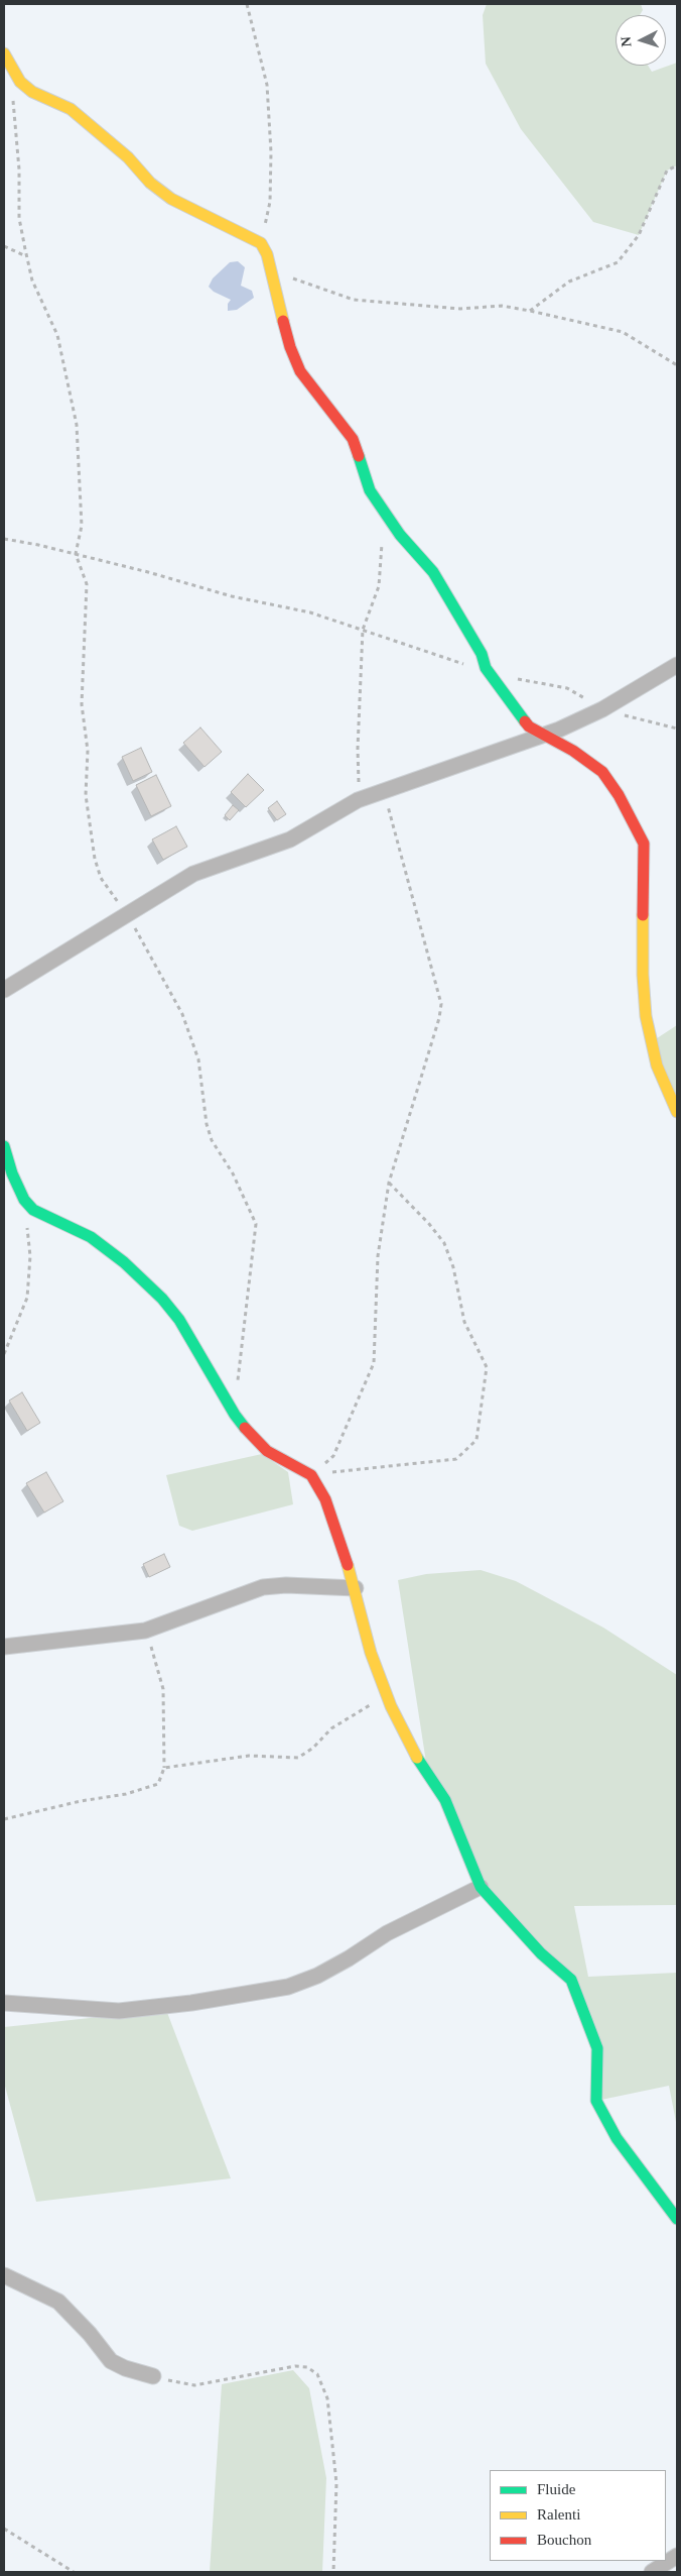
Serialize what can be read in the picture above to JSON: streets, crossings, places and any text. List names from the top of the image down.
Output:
{
  "legend": ["Fluide", "Ralenti", "Bouchon"],
  "north": "left"
}
